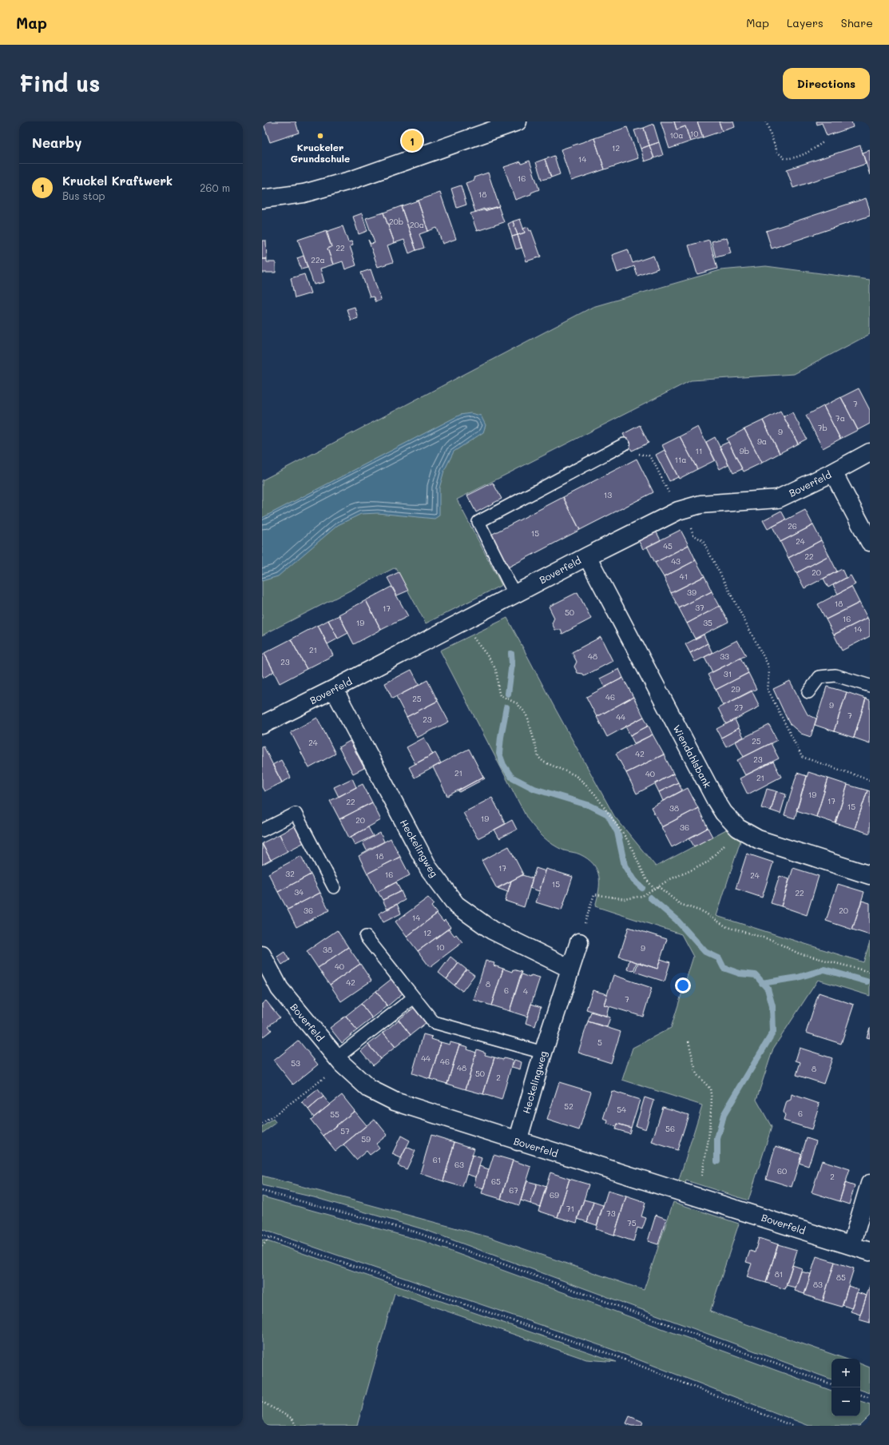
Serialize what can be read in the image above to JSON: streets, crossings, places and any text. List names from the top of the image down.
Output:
{
  "streets": {
    "street": ["Boverfeld", "Wiendahlsbank", "Heckelingweg"]
  },
  "crossings": [
    ["Boverfeld", "Wiendahlsbank"],
    ["Boverfeld", "Heckelingweg"]
  ],
  "places": ["Kruckeler Grundschule"],
  "house_numbers": [
    "10",
    "10a",
    "12",
    "14",
    "16",
    "18",
    "20b",
    "20a",
    "22",
    "22a",
    "7",
    "7a",
    "7b",
    "9",
    "9a",
    "11",
    "9b",
    "11a",
    "13",
    "26",
    "15",
    "24",
    "45",
    "22",
    "43",
    "20",
    "41",
    "39",
    "18",
    "37",
    "17",
    "50",
    "16",
    "19",
    "35",
    "14",
    "21",
    "48",
    "33",
    "23",
    "31",
    "29",
    "46",
    "25",
    "9",
    "27",
    "7",
    "44",
    "23",
    "25",
    "24",
    "42",
    "23",
    "21",
    "40",
    "21",
    "19",
    "17",
    "22",
    "15",
    "38",
    "19",
    "20",
    "36",
    "18",
    "17",
    "32",
    "16",
    "24",
    "15",
    "34",
    "22",
    "36",
    "20",
    "14",
    "12",
    "10",
    "9",
    "38",
    "40",
    "42",
    "8",
    "6",
    "4",
    "7",
    "5",
    "44",
    "46",
    "53",
    "48",
    "8",
    "50",
    "2",
    "52",
    "54",
    "6",
    "55",
    "56",
    "57",
    "59",
    "61",
    "63",
    "60",
    "2",
    "65",
    "67",
    "69",
    "71",
    "73",
    "75",
    "81",
    "85",
    "83"
  ],
  "page": {
    "header": "Map",
    "nav": ["Map", "Layers", "Share"],
    "buttons": "Directions",
    "title": "Find us",
    "heading": "Nearby",
    "pins": "1",
    "list": [
      {
        "mark": "1",
        "name": "Kruckel Kraftwerk",
        "note": "Bus stop",
        "value": "260 m"
      }
    ],
    "map_buttons": ["+", "−"]
  }
}
